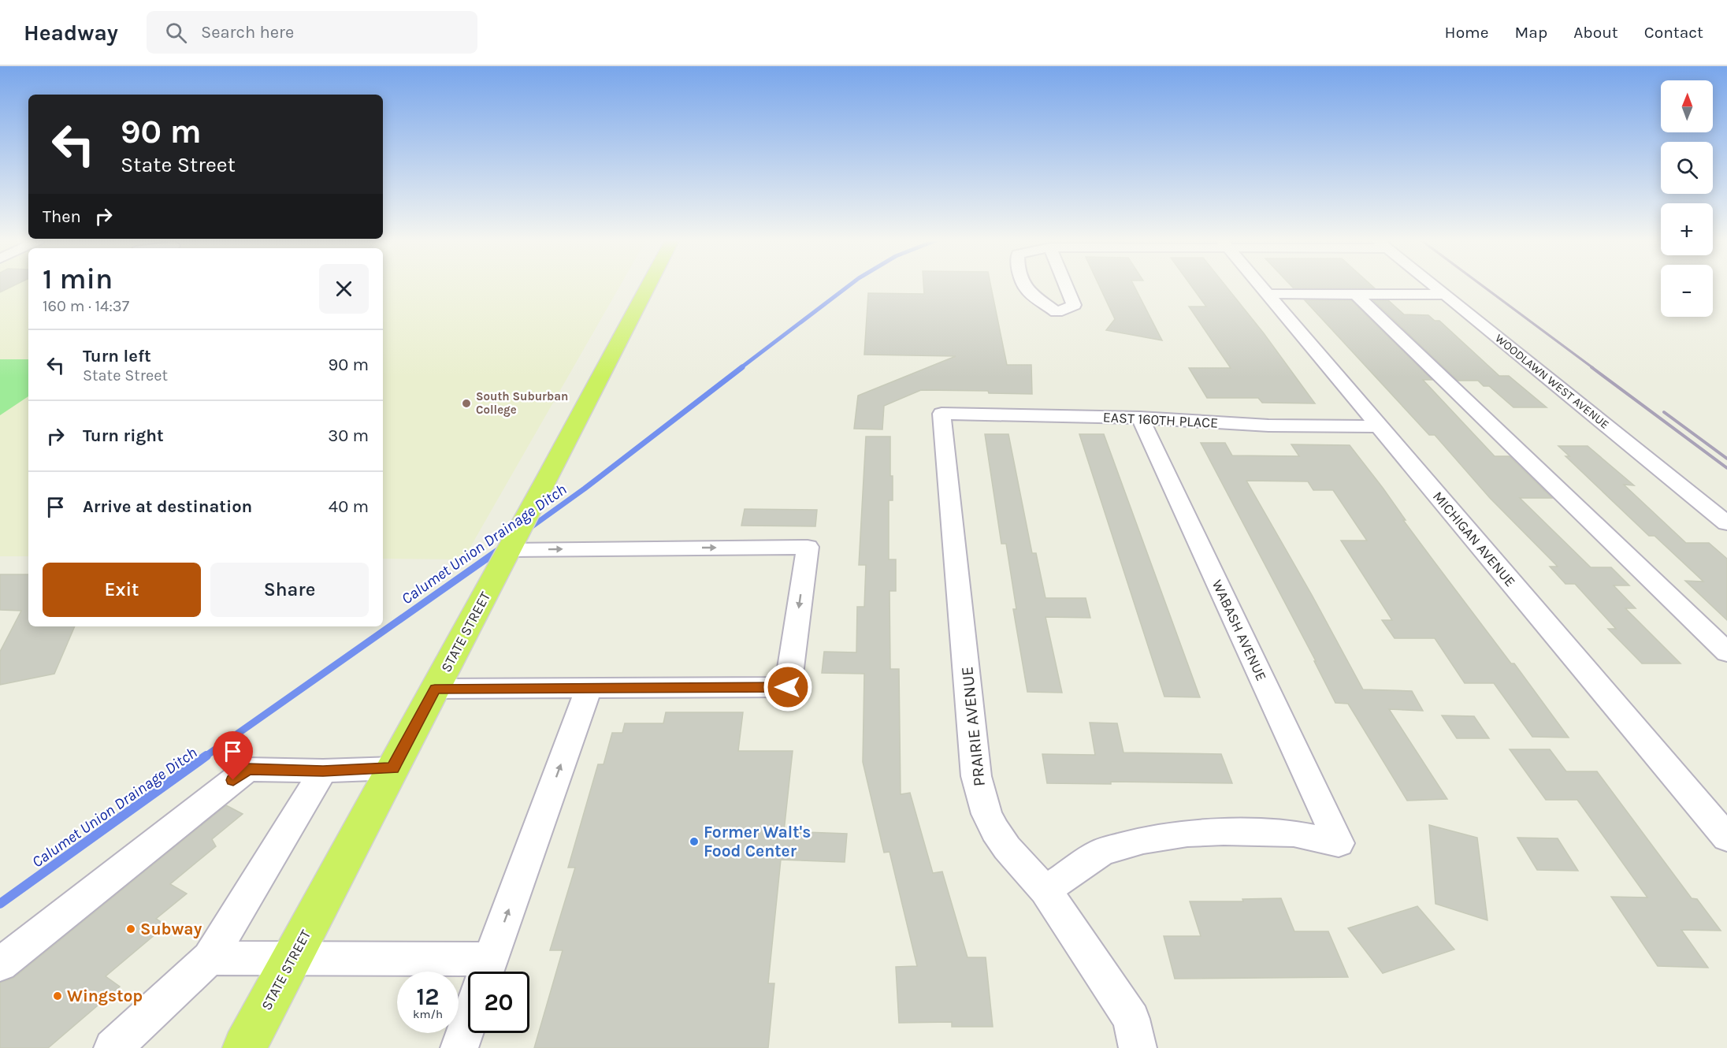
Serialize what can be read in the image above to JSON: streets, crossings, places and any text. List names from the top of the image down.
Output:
{
  "streets": {
    "main road": ["STATE STREET"],
    "street": [
      "WOODLAWN WEST AVENUE",
      "EAST 160TH PLACE",
      "MICHIGAN AVENUE",
      "WABASH AVENUE",
      "PRAIRIE AVENUE"
    ]
  },
  "crossings": [
    ["EAST 160TH PLACE", "MICHIGAN AVENUE"],
    ["EAST 160TH PLACE", "WABASH AVENUE"],
    ["EAST 160TH PLACE", "PRAIRIE AVENUE"],
    ["WABASH AVENUE", "PRAIRIE AVENUE"]
  ],
  "water": ["Calumet Union Drainage Ditch"],
  "places": [
    "South Suburban College",
    "Former Walt's Food Center",
    "Subway",
    "Wingstop"
  ],
  "north": "top",
  "page": {
    "header": "Headway",
    "search": "Search here",
    "nav": [
      "Home",
      "Map",
      "About",
      "Contact"
    ],
    "map_buttons": ["+", "−"],
    "turn": ["90 m", "State Street"],
    "then": "Then",
    "heading": ["1 min", "160 m · 14:37"],
    "list": [
      {
        "name": "Turn left",
        "note": "State Street",
        "value": "90 m"
      },
      {
        "name": "Turn right",
        "value": "30 m"
      },
      {
        "name": "Arrive at destination",
        "value": "40 m"
      }
    ],
    "buttons": ["Exit", "Share"],
    "speed": "12 km/h",
    "limit": "20"
  }
}
